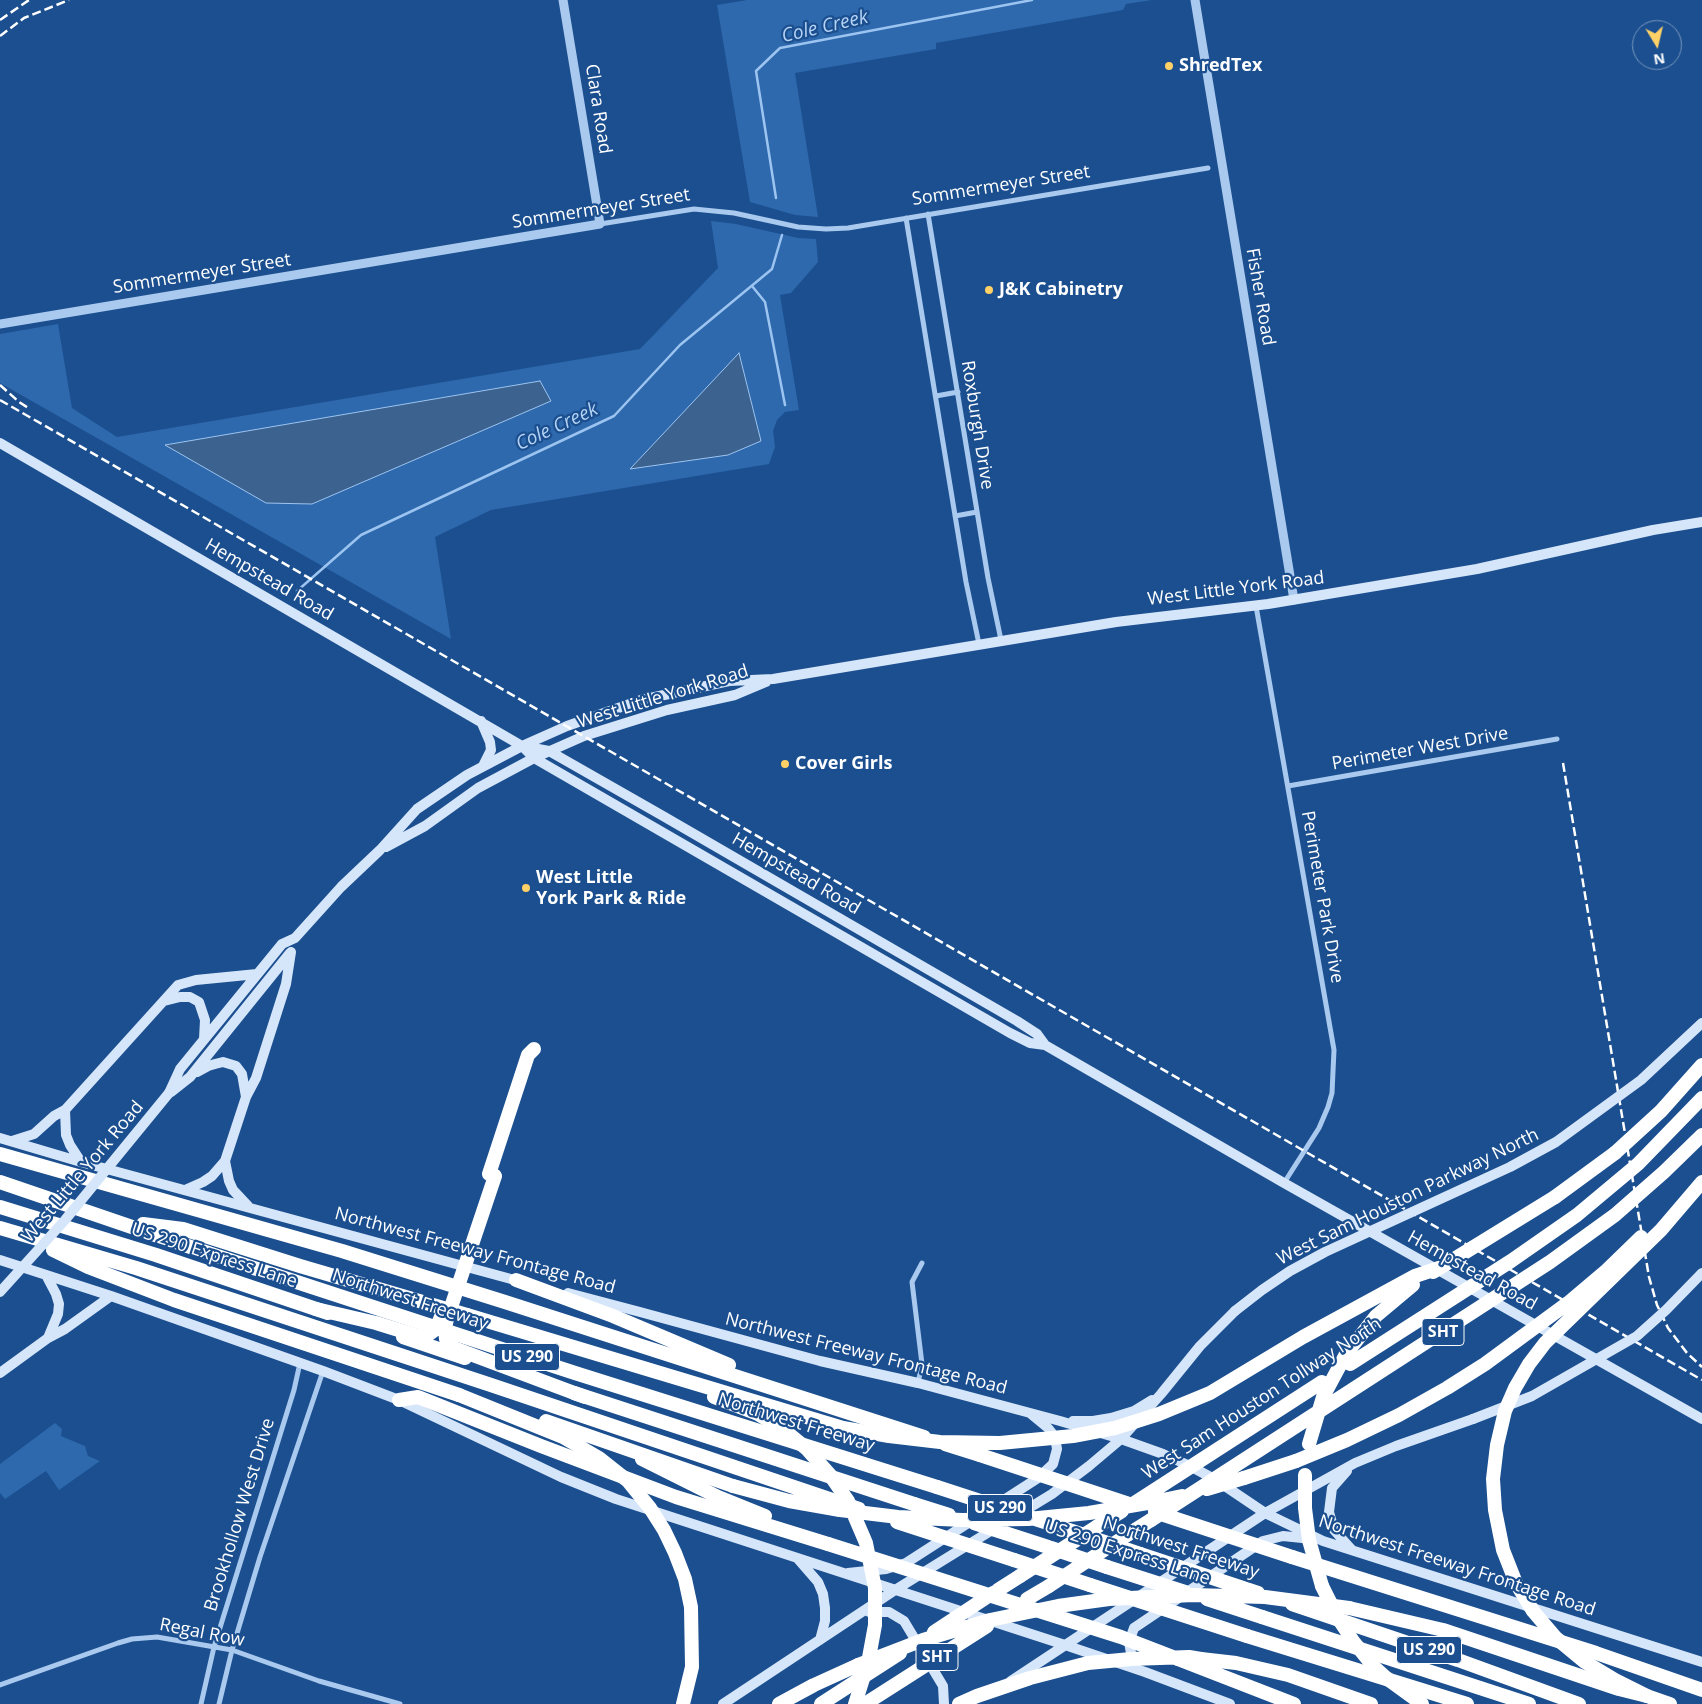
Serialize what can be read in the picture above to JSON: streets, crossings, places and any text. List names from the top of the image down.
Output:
{
  "streets": {
    "highway": [
      "US 290 Express Lane",
      "Northwest Freeway",
      "SHT",
      "US 290",
      "West Sam Houston Tollway North"
    ],
    "main road": [
      "Hempstead Road",
      "West Little York Road",
      "West Sam Houston Parkway North",
      "Northwest Freeway Frontage Road"
    ],
    "street": [
      "Clara Road",
      "Sommermeyer Street",
      "Fisher Road",
      "Roxburgh Drive",
      "Perimeter West Drive",
      "Perimeter Park Drive",
      "Brookhollow West Drive",
      "Regal Row"
    ]
  },
  "crossings": [
    ["Clara Road", "Sommermeyer Street"],
    ["Sommermeyer Street", "Roxburgh Drive"],
    ["Fisher Road", "West Little York Road"],
    ["Roxburgh Drive", "West Little York Road"],
    ["Hempstead Road", "West Little York Road"],
    ["Hempstead Road", "Perimeter Park Drive"],
    ["West Little York Road", "Perimeter Park Drive"],
    ["Perimeter West Drive", "Perimeter Park Drive"],
    ["West Sam Houston Parkway North", "Northwest Freeway Frontage Road"],
    ["Brookhollow West Drive", "Regal Row"]
  ],
  "water": ["Cole Creek"],
  "places": [
    "ShredTex",
    "J&K Cabinetry",
    "Cover Girls",
    "West Little York Park & Ride"
  ],
  "north": "bottom"
}
